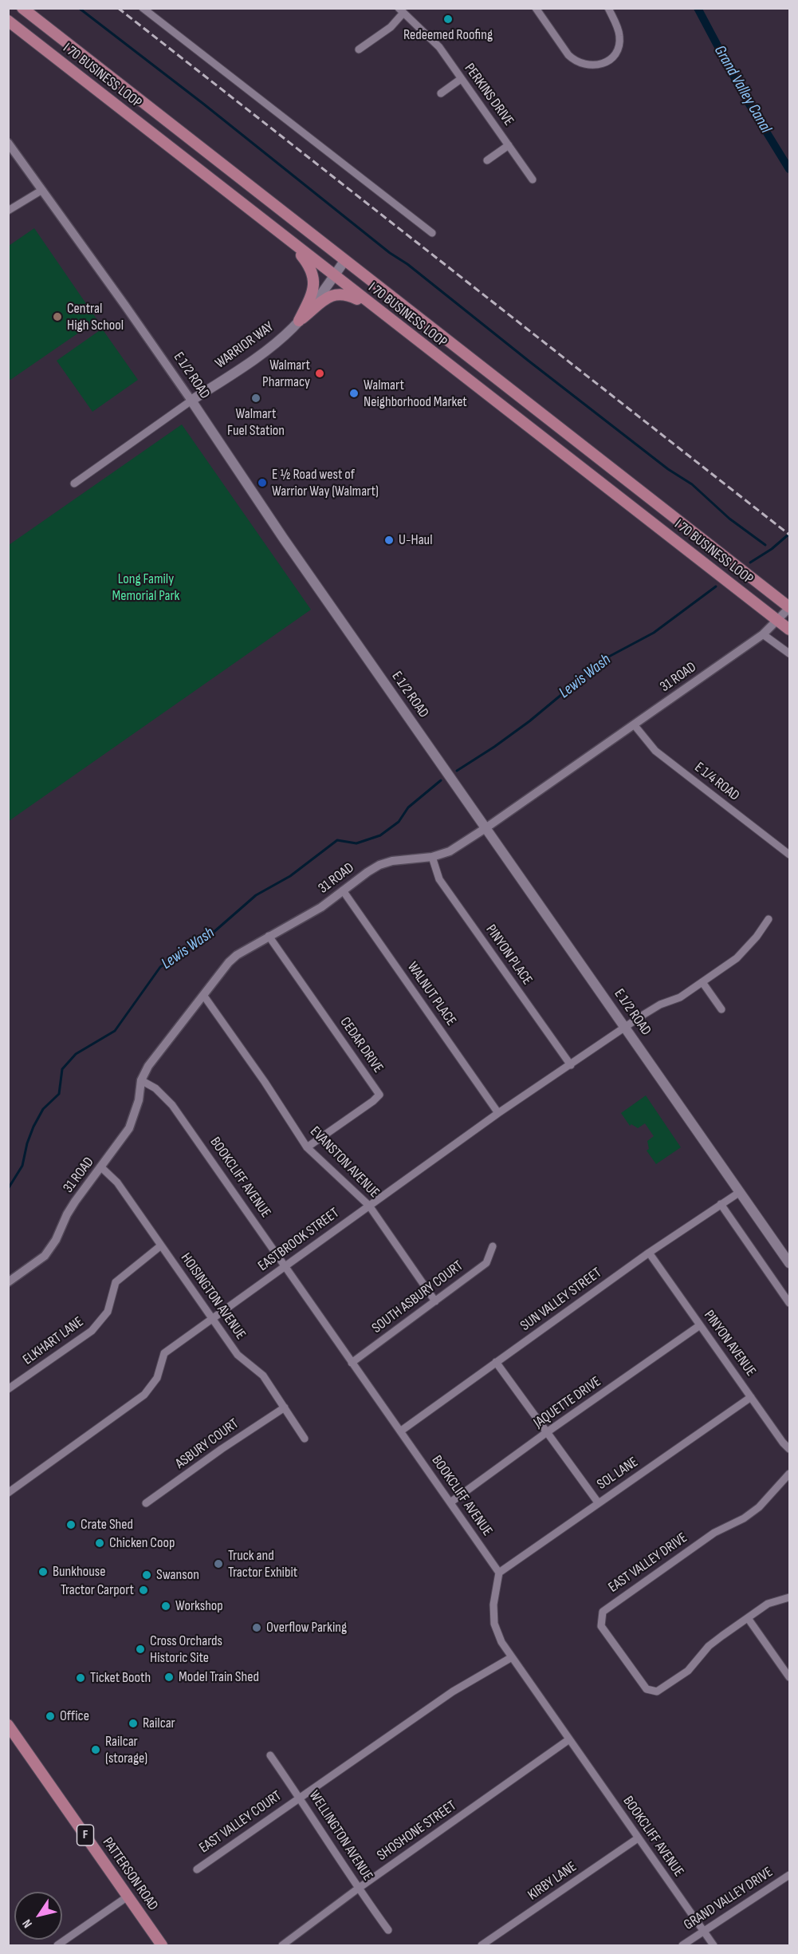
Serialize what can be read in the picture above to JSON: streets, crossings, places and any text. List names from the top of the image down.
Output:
{
  "streets": {
    "main road": [
      "I 70 BUSINESS LOOP",
      "WARRIOR WAY",
      "E 1/2 ROAD",
      "F",
      "PATTERSON ROAD"
    ],
    "street": [
      "PERKINS DRIVE",
      "31 ROAD",
      "E 1/4 ROAD",
      "PINYON PLACE",
      "WALNUT PLACE",
      "CEDAR DRIVE",
      "EVANSTON AVENUE",
      "BOOKCLIFF AVENUE",
      "EASTBROOK STREET",
      "HOISINGTON AVENUE",
      "SOUTH ASBURY COURT",
      "SUN VALLEY STREET",
      "ELKHART LANE",
      "PINYON AVENUE",
      "JAQUETTE DRIVE",
      "ASBURY COURT",
      "SOL LANE",
      "EAST VALLEY DRIVE",
      "EAST VALLEY COURT",
      "SHOSHONE STREET",
      "WELLINGTON AVENUE",
      "KIRBY LANE",
      "GRAND VALLEY DRIVE"
    ]
  },
  "crossings": [
    ["I 70 BUSINESS LOOP", "WARRIOR WAY"],
    ["I 70 BUSINESS LOOP", "31 ROAD"],
    ["WARRIOR WAY", "E 1/2 ROAD"],
    ["E 1/2 ROAD", "31 ROAD"],
    ["E 1/2 ROAD", "EASTBROOK STREET"],
    ["E 1/2 ROAD", "SUN VALLEY STREET"],
    ["31 ROAD", "E 1/4 ROAD"],
    ["31 ROAD", "PINYON PLACE"],
    ["31 ROAD", "WALNUT PLACE"],
    ["31 ROAD", "CEDAR DRIVE"],
    ["31 ROAD", "EVANSTON AVENUE"],
    ["31 ROAD", "BOOKCLIFF AVENUE"],
    ["31 ROAD", "HOISINGTON AVENUE"],
    ["PINYON PLACE", "EASTBROOK STREET"],
    ["WALNUT PLACE", "EASTBROOK STREET"],
    ["CEDAR DRIVE", "EVANSTON AVENUE"],
    ["EVANSTON AVENUE", "EASTBROOK STREET"],
    ["EVANSTON AVENUE", "SOUTH ASBURY COURT"],
    ["BOOKCLIFF AVENUE", "EASTBROOK STREET"],
    ["BOOKCLIFF AVENUE", "SOUTH ASBURY COURT"],
    ["BOOKCLIFF AVENUE", "SUN VALLEY STREET"],
    ["BOOKCLIFF AVENUE", "JAQUETTE DRIVE"],
    ["BOOKCLIFF AVENUE", "SOL LANE"],
    ["BOOKCLIFF AVENUE", "SHOSHONE STREET"],
    ["BOOKCLIFF AVENUE", "KIRBY LANE"],
    ["BOOKCLIFF AVENUE", "GRAND VALLEY DRIVE"],
    ["EASTBROOK STREET", "HOISINGTON AVENUE"],
    ["HOISINGTON AVENUE", "ELKHART LANE"],
    ["HOISINGTON AVENUE", "ASBURY COURT"],
    ["SUN VALLEY STREET", "PINYON AVENUE"],
    ["PINYON AVENUE", "JAQUETTE DRIVE"],
    ["PINYON AVENUE", "SOL LANE"],
    ["EAST VALLEY COURT", "WELLINGTON AVENUE"],
    ["SHOSHONE STREET", "WELLINGTON AVENUE"]
  ],
  "water": ["Grand Valley Canal", "Lewis Wash"],
  "parks": ["Long Family Memorial Park"],
  "places": [
    "Redeemed Roofing",
    "Central High School",
    "Walmart Pharmacy",
    "Walmart Neighborhood Market",
    "Walmart Fuel Station",
    "E ½ Road west of Warrior Way (Walmart)",
    "U-Haul",
    "Crate Shed",
    "Chicken Coop",
    "Truck and Tractor Exhibit",
    "Bunkhouse",
    "Swanson",
    "Tractor Carport",
    "Workshop",
    "Overflow Parking",
    "Cross Orchards Historic Site",
    "Model Train Shed",
    "Ticket Booth",
    "Office",
    "Railcar",
    "Railcar (storage)"
  ],
  "north": "bottom left"
}
